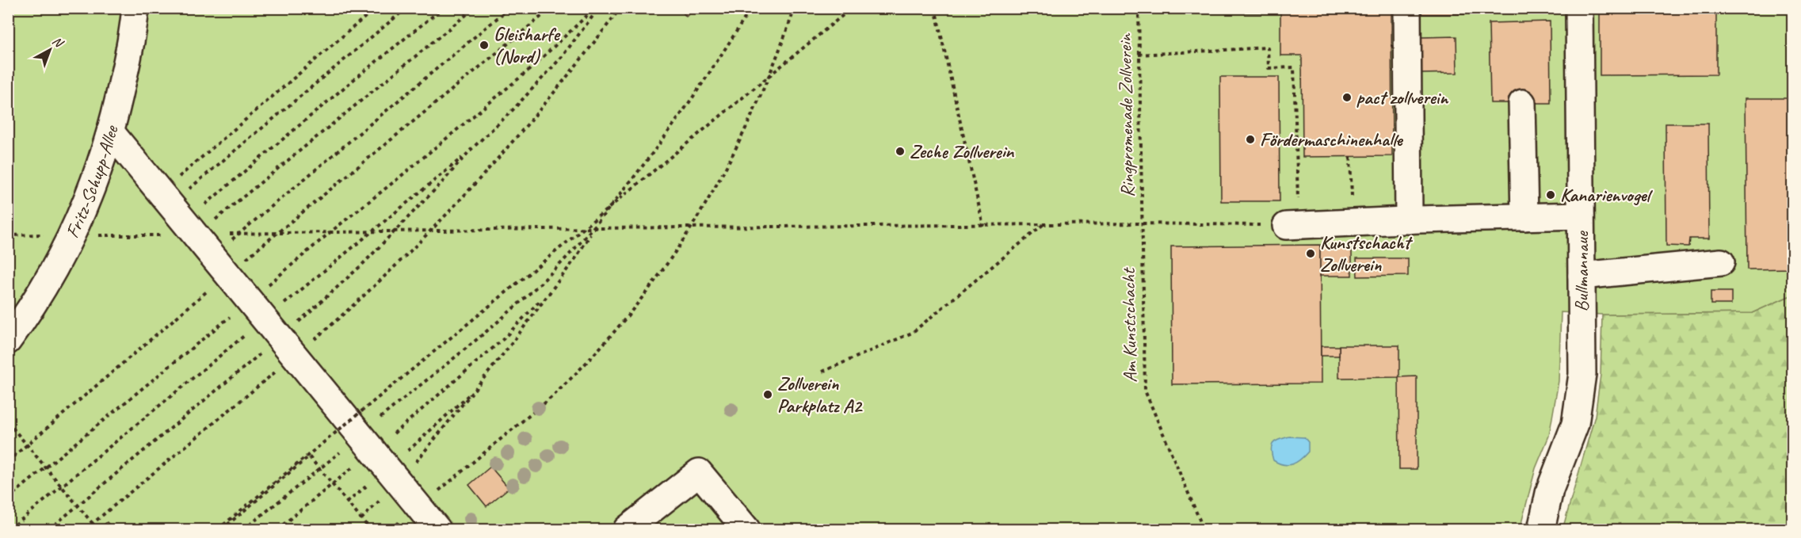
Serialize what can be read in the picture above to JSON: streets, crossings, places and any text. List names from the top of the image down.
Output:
{
  "streets": {
    "street": ["Fritz-Schupp-Allee", "Bullmannaue"],
    "path": ["Ringpromenade Zollverein", "Am Kunstschacht"]
  },
  "crossings": [
    ["Ringpromenade Zollverein", "Am Kunstschacht"]
  ],
  "places": [
    "Gleisharfe (Nord)",
    "pact zollverein",
    "Fördermaschinenhalle",
    "Zeche Zollverein",
    "Kanarienvogel",
    "Kunstschacht Zollverein",
    "Zollverein Parkplatz A2"
  ],
  "north": "top right"
}
